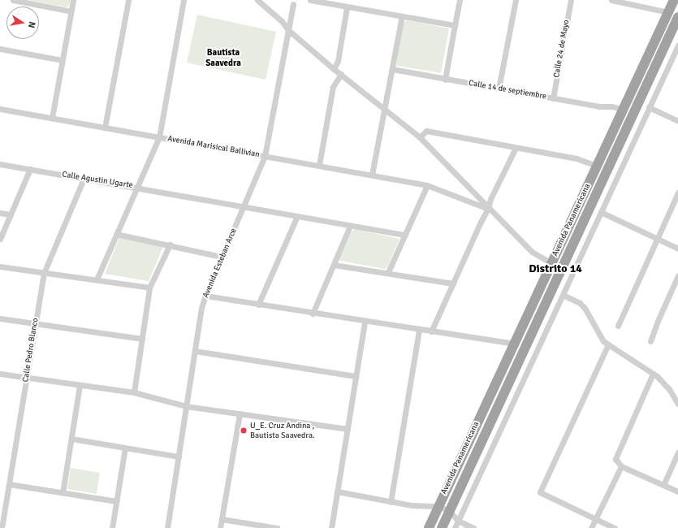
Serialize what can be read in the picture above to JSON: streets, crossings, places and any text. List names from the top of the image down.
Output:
{
  "streets": {
    "highway": ["Avenida Panamericana"],
    "street": [
      "Calle 24 de Mayo",
      "Calle 14 de septiembre",
      "Avenida Marisical Ballivian",
      "Calle Agustin Ugarte",
      "Avenida Esteban Arce",
      "Calle Pedro Blanco"
    ]
  },
  "crossings": [
    ["Calle 24 de Mayo", "Calle 14 de septiembre"],
    ["Calle 14 de septiembre", "Avenida Panamericana"],
    ["Avenida Marisical Ballivian", "Calle Agustin Ugarte"],
    ["Avenida Marisical Ballivian", "Avenida Esteban Arce"],
    ["Calle Agustin Ugarte", "Calle Pedro Blanco"]
  ],
  "districts": ["Bautista Saavedra", "Distrito 14"],
  "places": ["U_E. Cruz Andina , Bautista Saavedra."],
  "north": "right"
}
